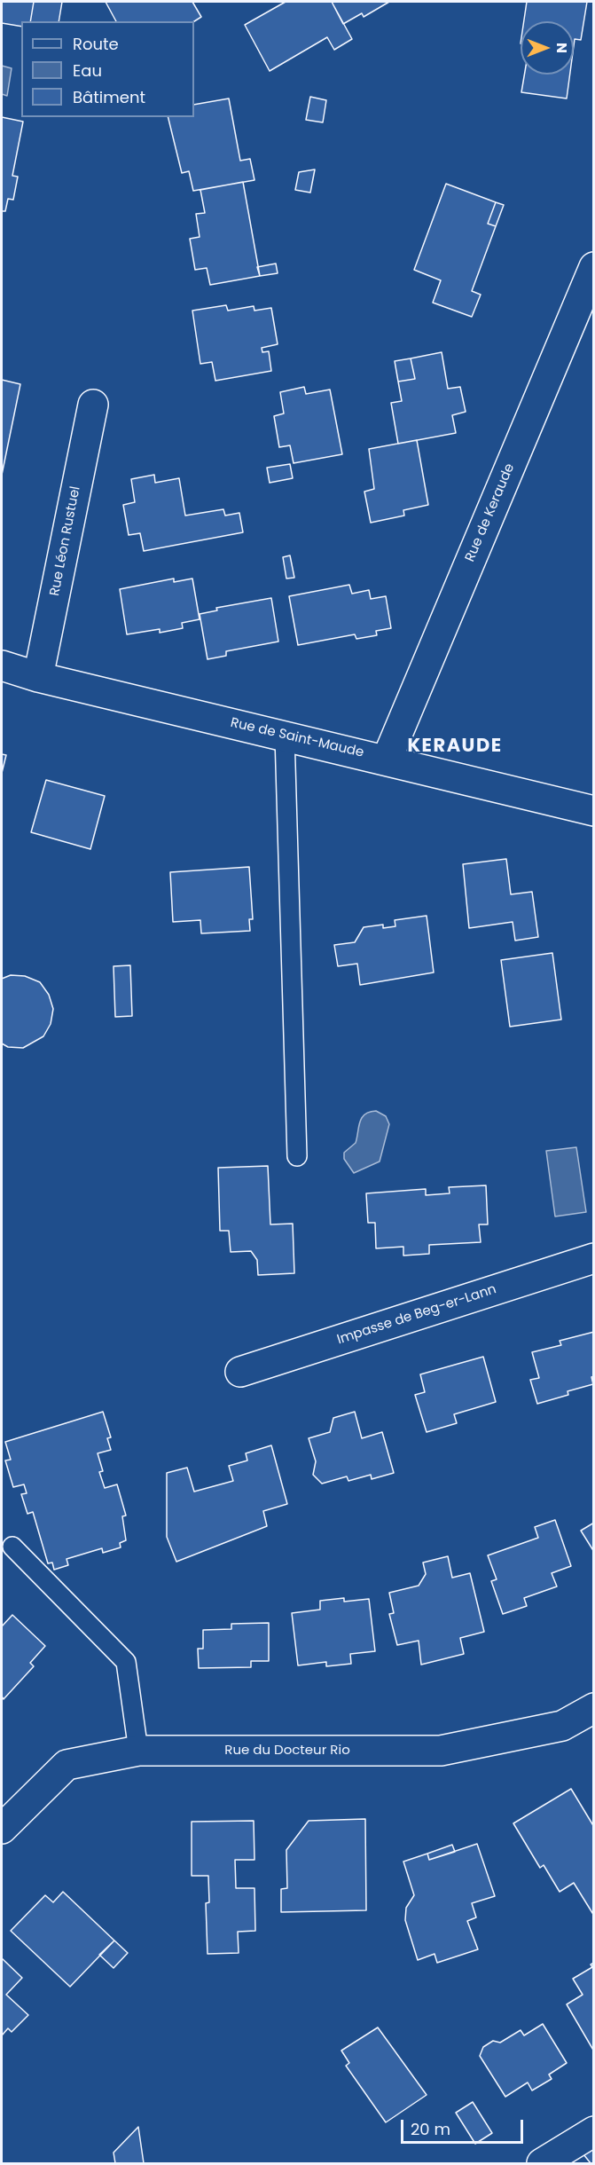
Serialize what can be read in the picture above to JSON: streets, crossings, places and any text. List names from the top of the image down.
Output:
{
  "streets": {
    "street": [
      "Rue de Keraude",
      "Rue Léon Rustuel",
      "Rue de Saint-Maude",
      "Impasse de Beg-er-Lann",
      "Rue du Docteur Rio"
    ]
  },
  "crossings": [
    ["Rue de Keraude", "Rue de Saint-Maude"],
    ["Rue Léon Rustuel", "Rue de Saint-Maude"]
  ],
  "districts": ["KERAUDE"],
  "legend": ["Route", "Eau", "Bâtiment"],
  "scale_bar": "20 m",
  "north": "right"
}
